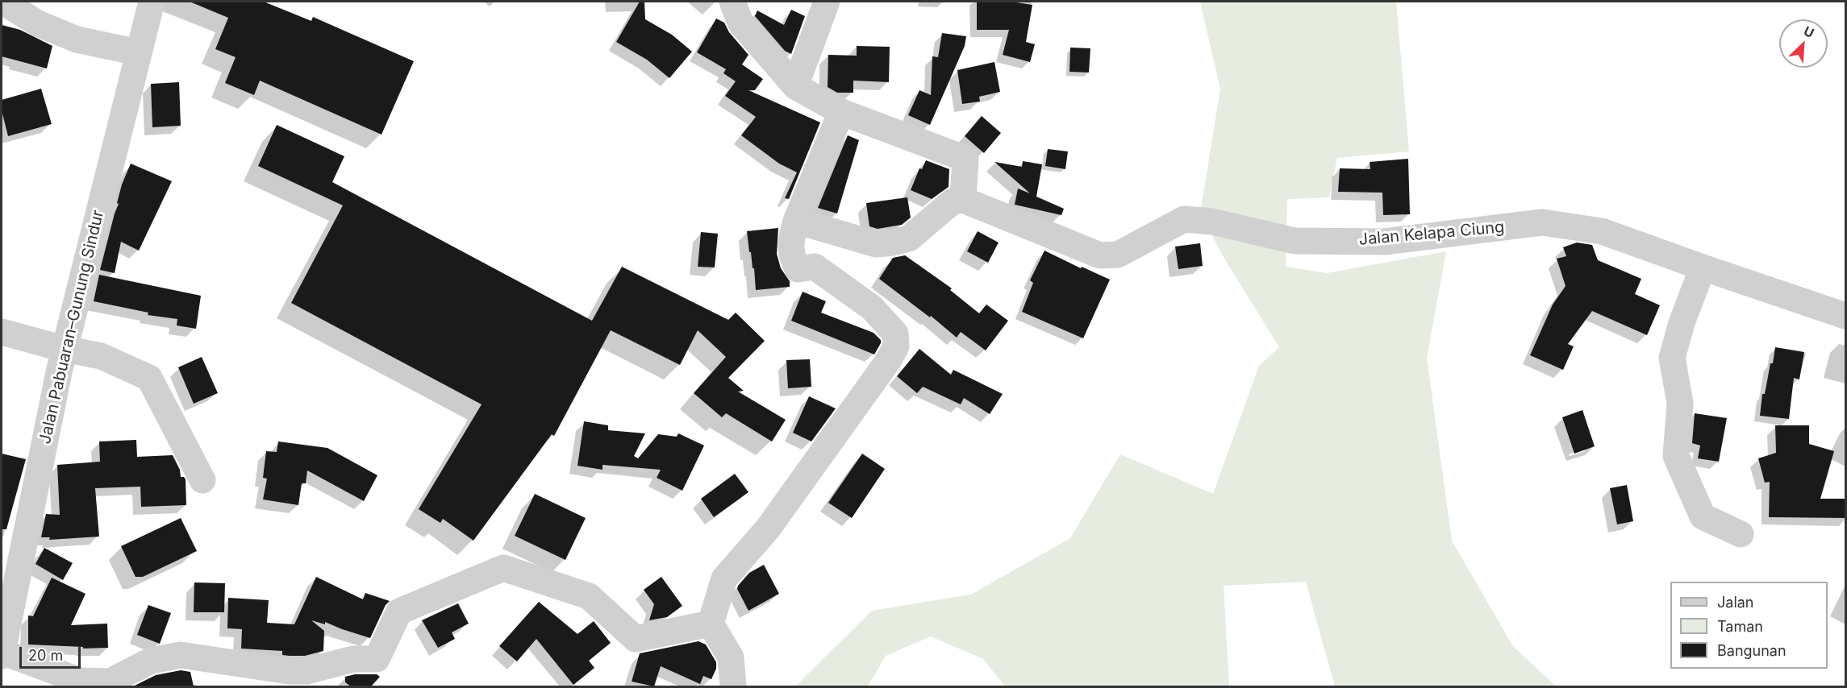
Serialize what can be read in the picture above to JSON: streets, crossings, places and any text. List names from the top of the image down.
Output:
{
  "streets": {
    "street": ["Jalan Kelapa Ciung", "Jalan Pabuaran–Gunung Sindur"]
  },
  "legend": ["Jalan", "Taman", "Bangunan"],
  "scale_bar": "20 m",
  "north": "top right"
}
